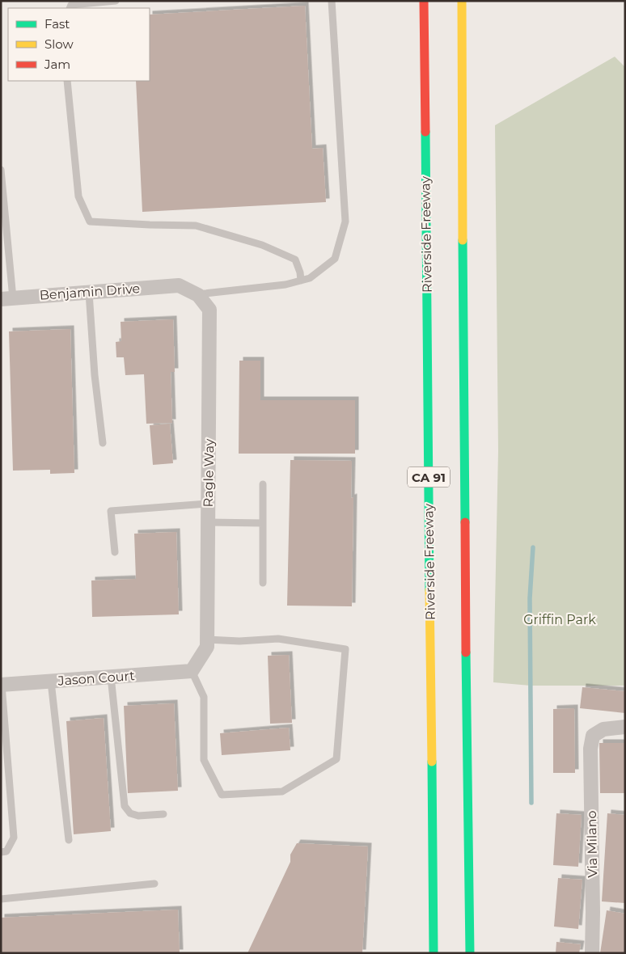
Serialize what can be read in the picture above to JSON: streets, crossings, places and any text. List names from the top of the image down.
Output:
{
  "streets": {
    "highway": ["Riverside Freeway", "CA 91"],
    "street": [
      "Benjamin Drive",
      "Ragle Way",
      "Jason Court",
      "Via Milano"
    ]
  },
  "crossings": [
    ["Benjamin Drive", "Ragle Way"],
    ["Ragle Way", "Jason Court"]
  ],
  "parks": ["Griffin Park"],
  "legend": ["Fast", "Slow", "Jam"]
}
